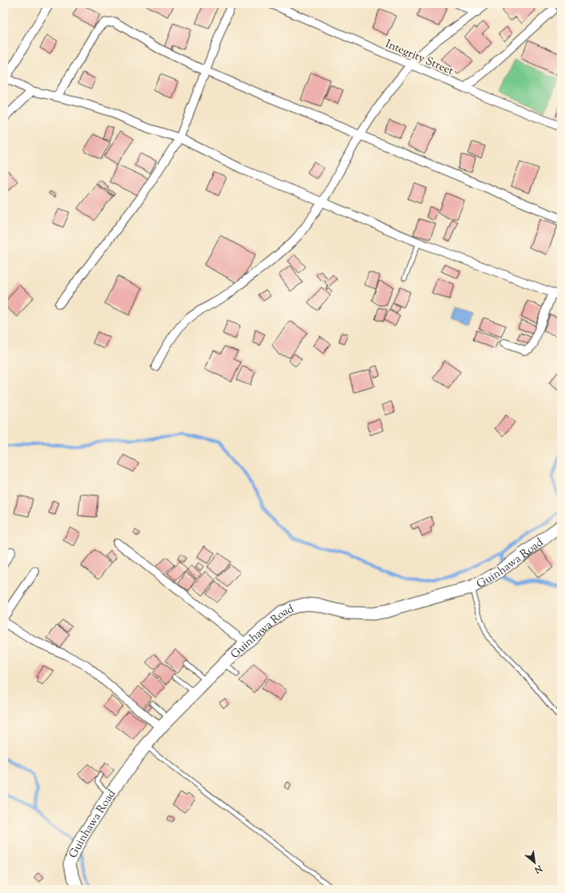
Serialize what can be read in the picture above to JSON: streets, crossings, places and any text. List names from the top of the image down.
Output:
{
  "streets": {
    "street": ["Integrity Street", "Guinhawa Road"]
  },
  "north": "bottom right"
}
